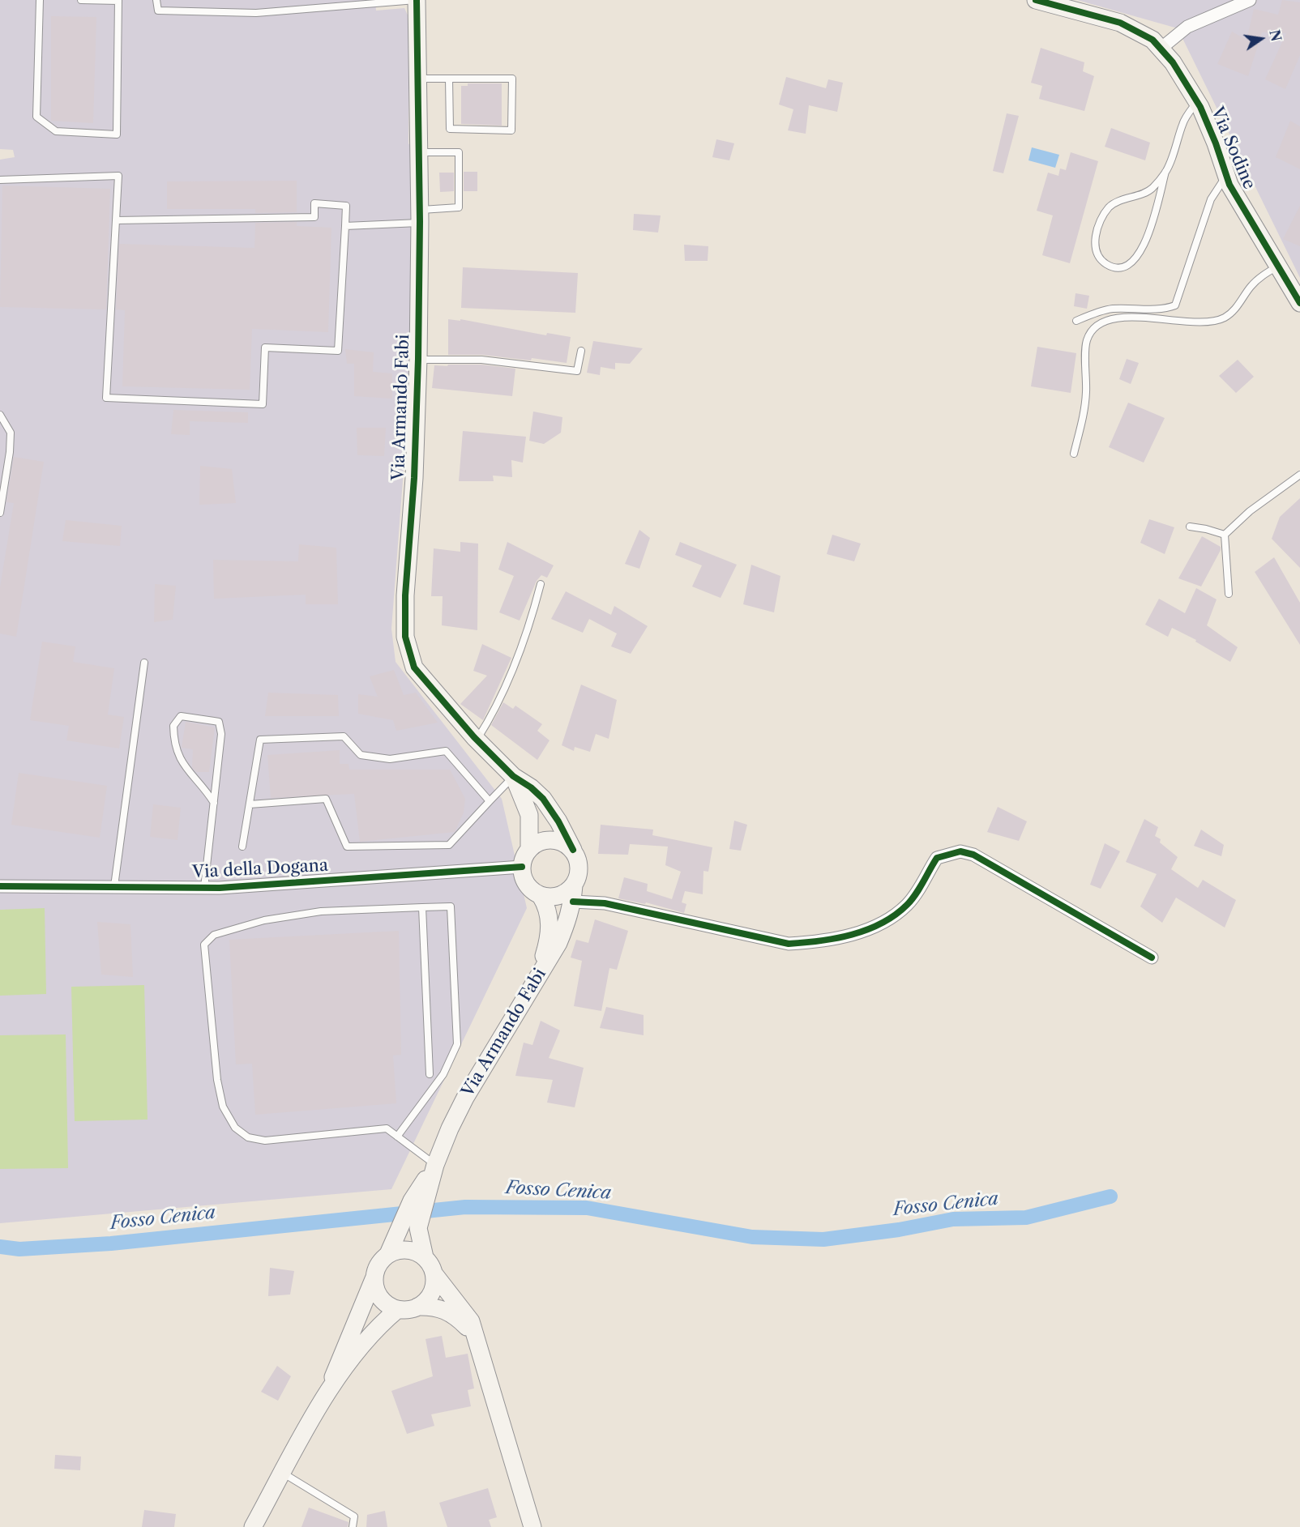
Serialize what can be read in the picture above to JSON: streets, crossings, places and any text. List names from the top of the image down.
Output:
{
  "streets": {
    "street": ["Via Sodine", "Via Armando Fabi", "Via della Dogana"]
  },
  "crossings": [
    ["Via Armando Fabi", "Via della Dogana"]
  ],
  "water": ["Fosso Cenica"],
  "north": "right"
}
